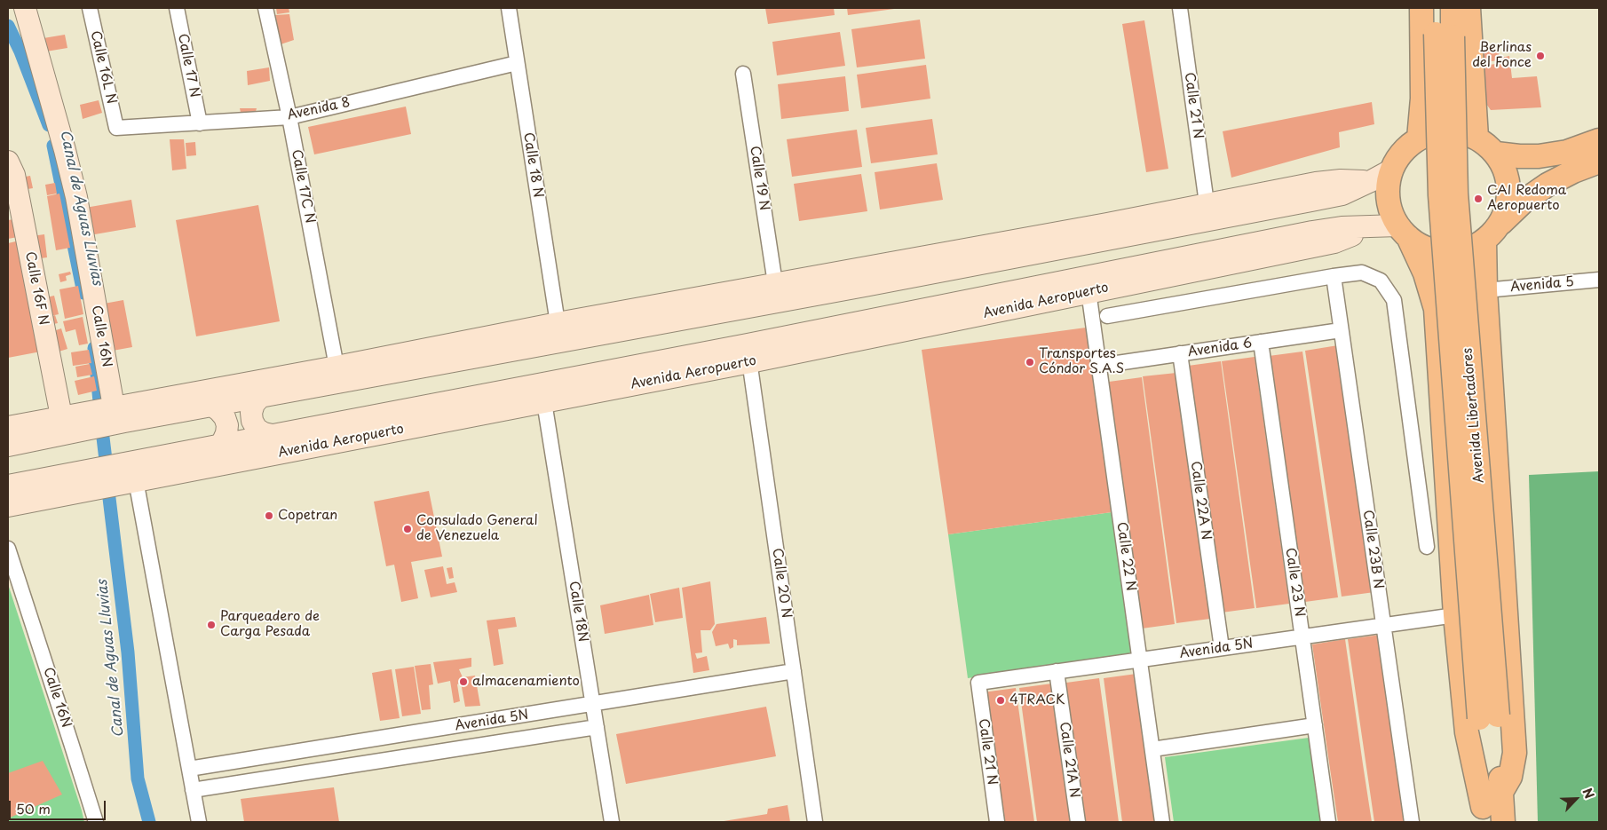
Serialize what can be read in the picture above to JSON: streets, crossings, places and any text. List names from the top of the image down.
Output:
{
  "streets": {
    "main road": ["Avenida Libertadores"],
    "street": [
      "Calle 17 N",
      "Calle 16L N",
      "Calle 21 N",
      "Avenida 8",
      "Calle 18 N",
      "Calle 19 N",
      "Calle 17C N",
      "Avenida 5",
      "Calle 16F N",
      "Avenida Aeropuerto",
      "Calle 16N",
      "Avenida 6",
      "Calle 22A N",
      "Calle 23B N",
      "Calle 22 N",
      "Calle 23 N",
      "Calle 20 N",
      "Calle 18N",
      "Avenida 5N",
      "Calle 21A N"
    ]
  },
  "crossings": [
    ["Calle 17 N", "Avenida 8"],
    ["Calle 16L N", "Avenida 8"],
    ["Calle 21 N", "Avenida 5N"],
    ["Avenida 8", "Calle 18 N"],
    ["Avenida 8", "Calle 17C N"],
    ["Avenida Aeropuerto", "Calle 23B N"],
    ["Avenida Aeropuerto", "Calle 22 N"],
    ["Avenida Aeropuerto", "Calle 20 N"],
    ["Avenida Aeropuerto", "Calle 18N"],
    ["Avenida 6", "Calle 22A N"],
    ["Avenida 6", "Calle 23B N"],
    ["Avenida 6", "Calle 22 N"],
    ["Avenida 6", "Calle 23 N"],
    ["Calle 22A N", "Avenida 5N"],
    ["Calle 23B N", "Avenida 5N"],
    ["Calle 22 N", "Avenida 5N"],
    ["Calle 23 N", "Avenida 5N"],
    ["Calle 20 N", "Avenida 5N"],
    ["Calle 18N", "Avenida 5N"],
    ["Avenida 5N", "Calle 21A N"]
  ],
  "water": ["Canal de Aguas Lluvias"],
  "places": [
    "Berlinas del Fonce",
    "CAI Redoma Aeropuerto",
    "Transportes Cóndor S.A.S",
    "Copetran",
    "Consulado General de Venezuela",
    "Parqueadero de Carga Pesada",
    "almacenamiento",
    "4TRACK"
  ],
  "scale_bar": "50 m",
  "north": "top right"
}
